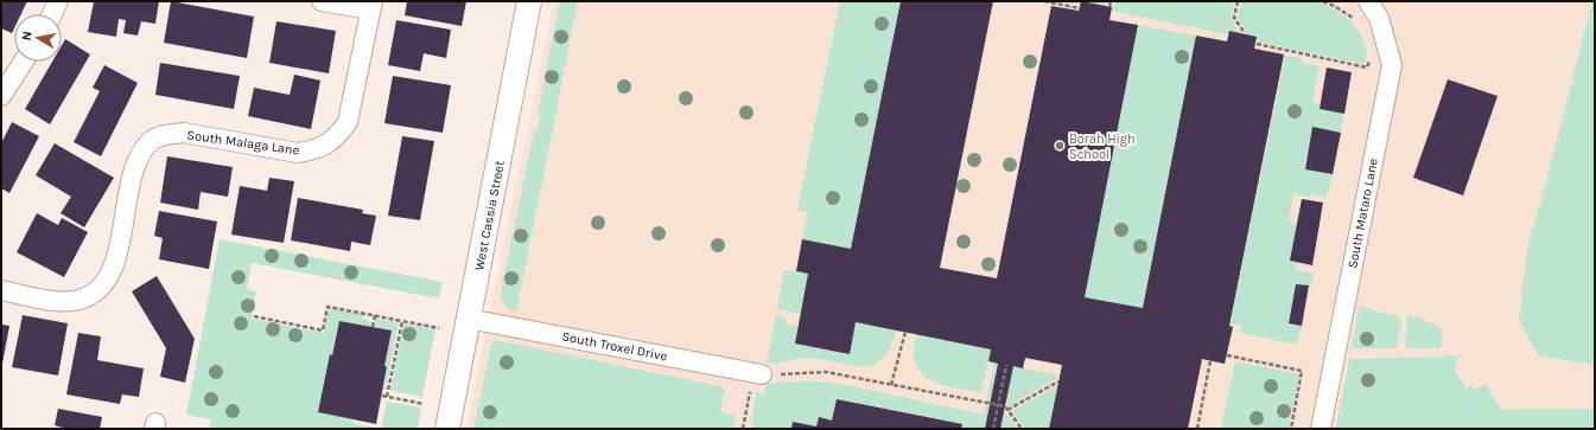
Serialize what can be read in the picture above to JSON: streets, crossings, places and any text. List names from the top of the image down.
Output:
{
  "streets": {
    "street": [
      "South Malaga Lane",
      "South Mataro Lane",
      "West Cassia Street",
      "South Troxel Drive"
    ]
  },
  "crossings": [
    ["West Cassia Street", "South Troxel Drive"]
  ],
  "places": ["Borah High School"],
  "north": "left"
}
